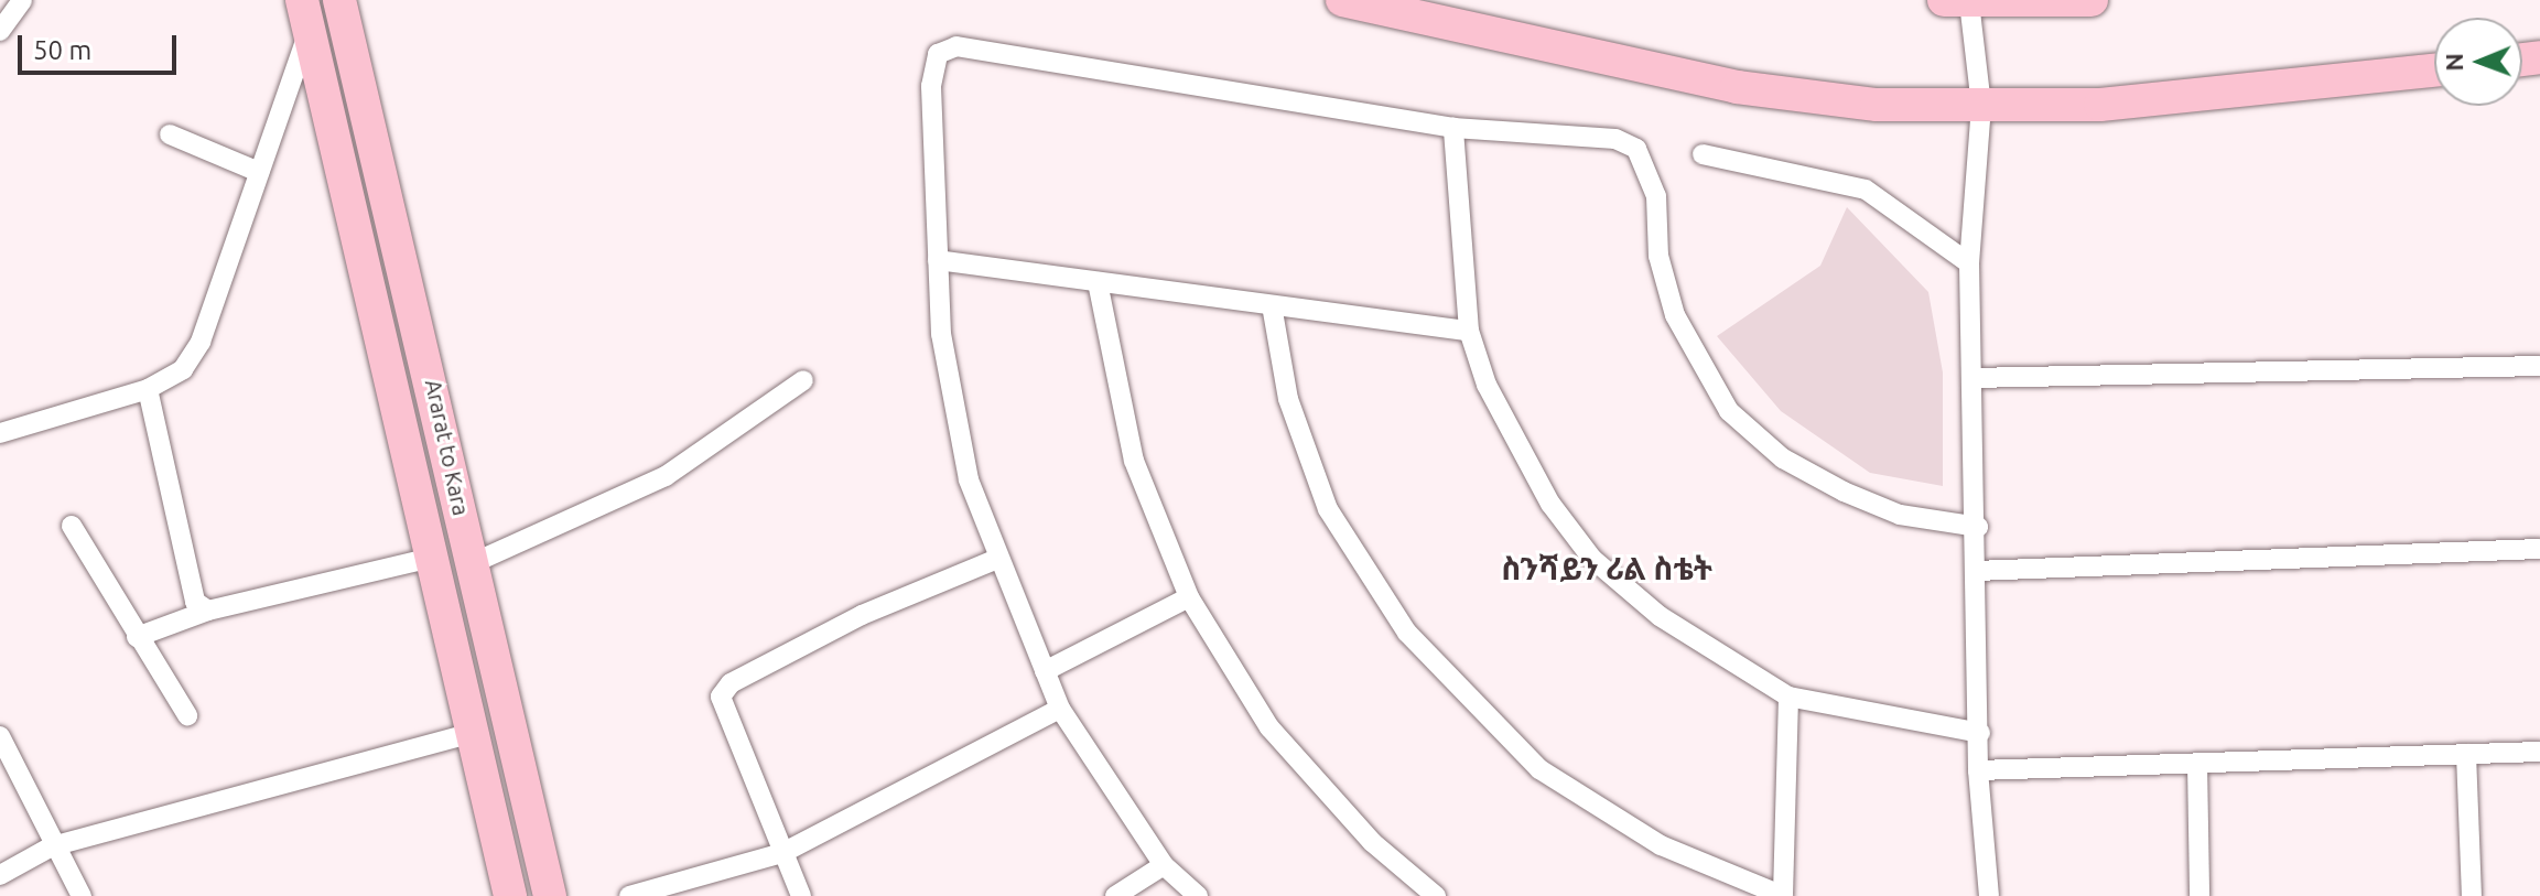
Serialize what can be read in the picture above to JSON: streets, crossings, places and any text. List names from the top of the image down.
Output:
{
  "streets": {
    "main road": ["Ararat to Kara"]
  },
  "districts": ["ስንሻይን ሪል ስቴት"],
  "scale_bar": "50 m",
  "north": "left"
}
